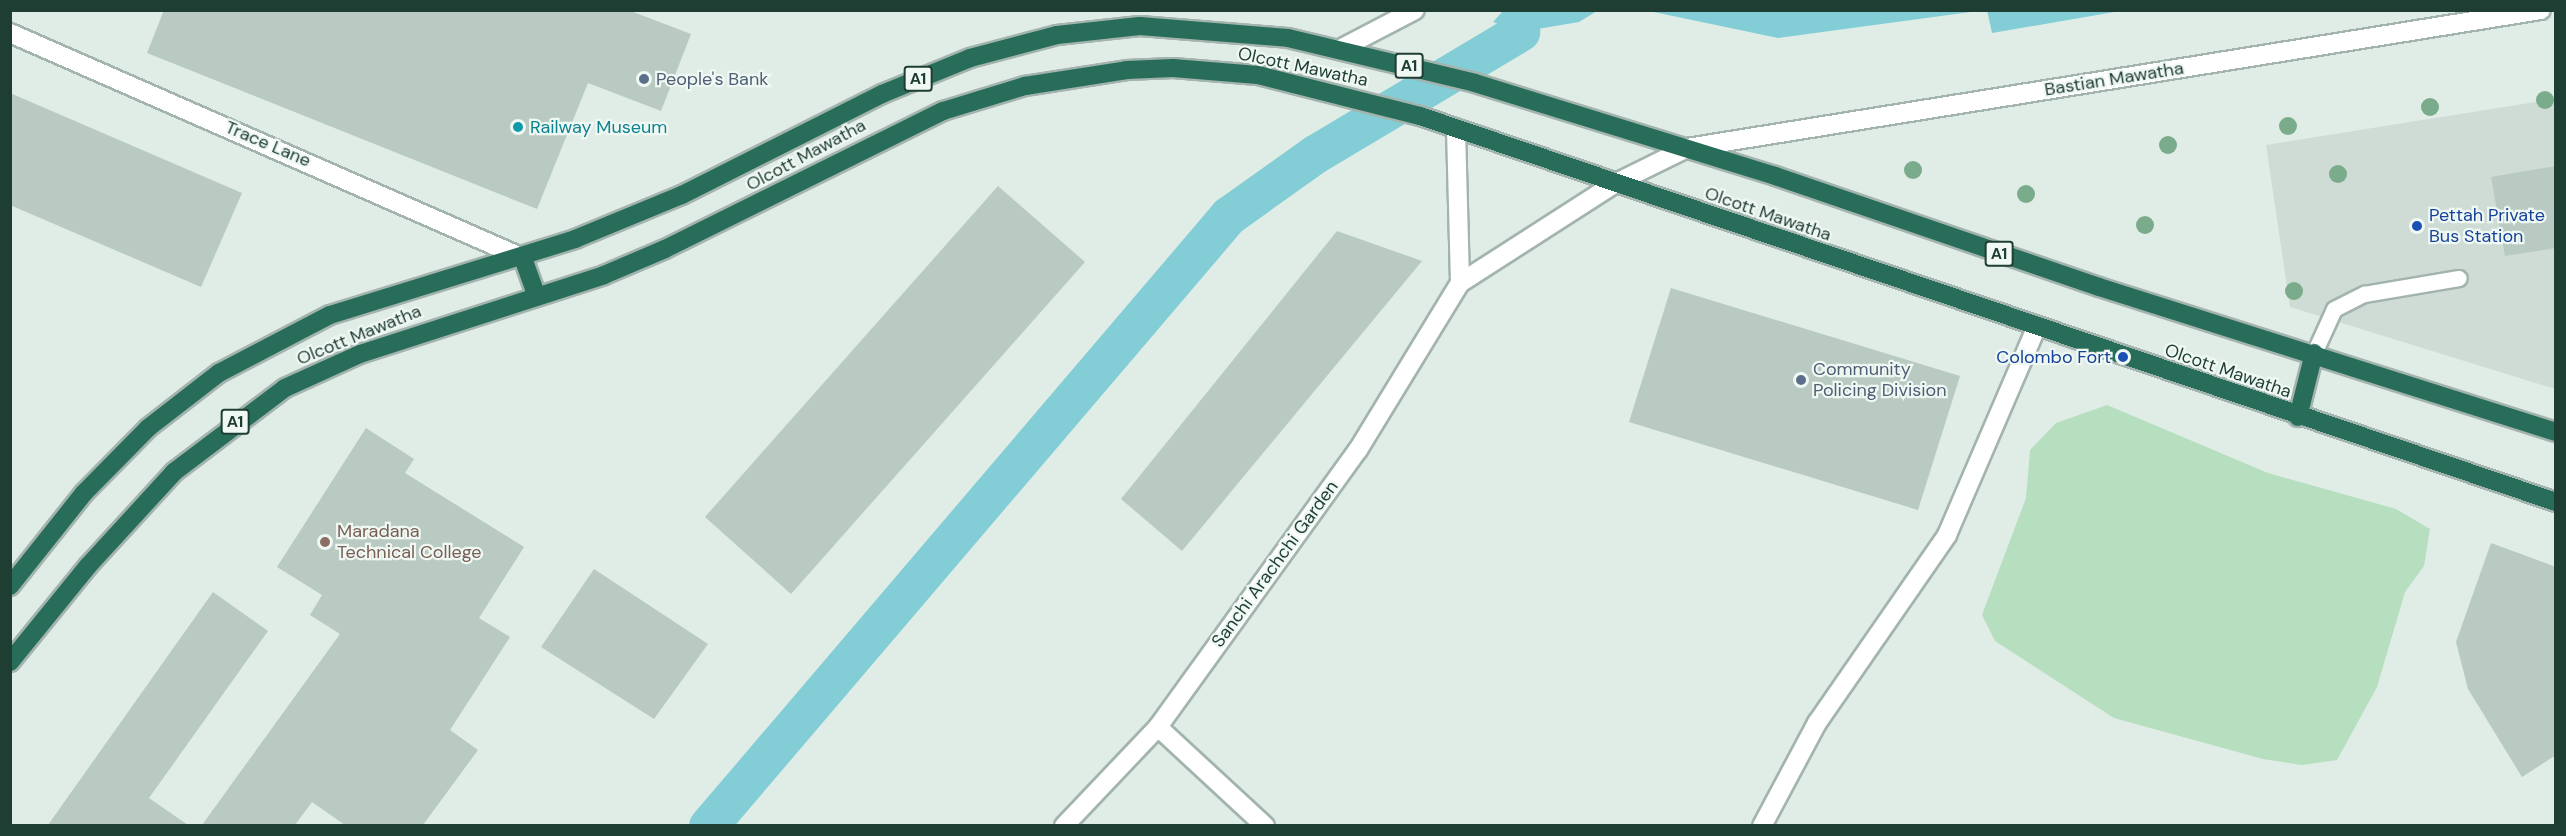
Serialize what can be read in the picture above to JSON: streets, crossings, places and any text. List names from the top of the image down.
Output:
{
  "streets": {
    "highway": ["A1", "Olcott Mawatha"],
    "street": ["Bastian Mawatha", "Trace Lane", "Sanchi Arachchi Garden"]
  },
  "crossings": [
    ["Olcott Mawatha", "Bastian Mawatha"],
    ["Olcott Mawatha", "Trace Lane"],
    ["Olcott Mawatha", "Sanchi Arachchi Garden"],
    ["Bastian Mawatha", "Sanchi Arachchi Garden"]
  ],
  "places": [
    "People's Bank",
    "Railway Museum",
    "Pettah Private Bus Station",
    "Colombo Fort",
    "Community Policing Division",
    "Maradana Technical College"
  ]
}
